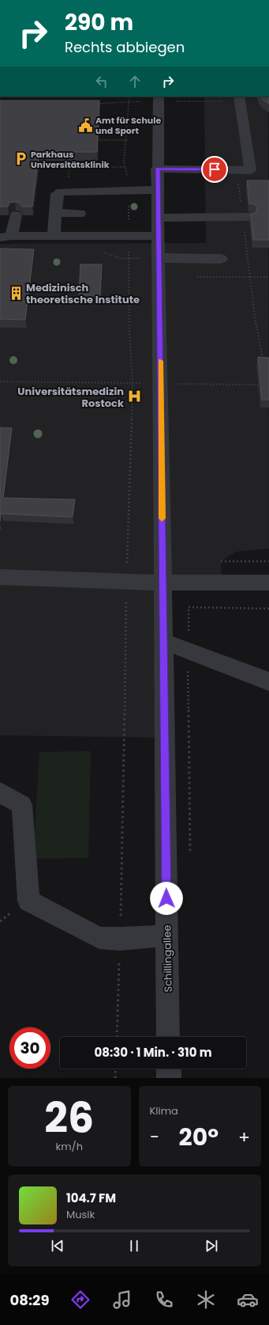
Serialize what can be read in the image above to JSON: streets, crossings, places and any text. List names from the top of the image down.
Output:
{
  "streets": {
    "street": ["Schillingallee"]
  },
  "places": {
    "public building": ["Amt für Schule und Sport"],
    "parking": ["Parkhaus Universitätsklinik"],
    "building": ["Medizinisch theoretische Institute"],
    "hospital": ["Universitätsmedizin Rostock"]
  },
  "page": {
    "turn": ["290 m", "Rechts abbiegen"],
    "limit": "30",
    "trip": "08:30 · 1 Min. · 310 m",
    "tile": [
      ["26", "km/h"],
      "Klima"
    ],
    "heat": ["−", "20°", "+"],
    "song": ["104.7 FM", "Musik"],
    "tabs": "08:29"
  }
}
